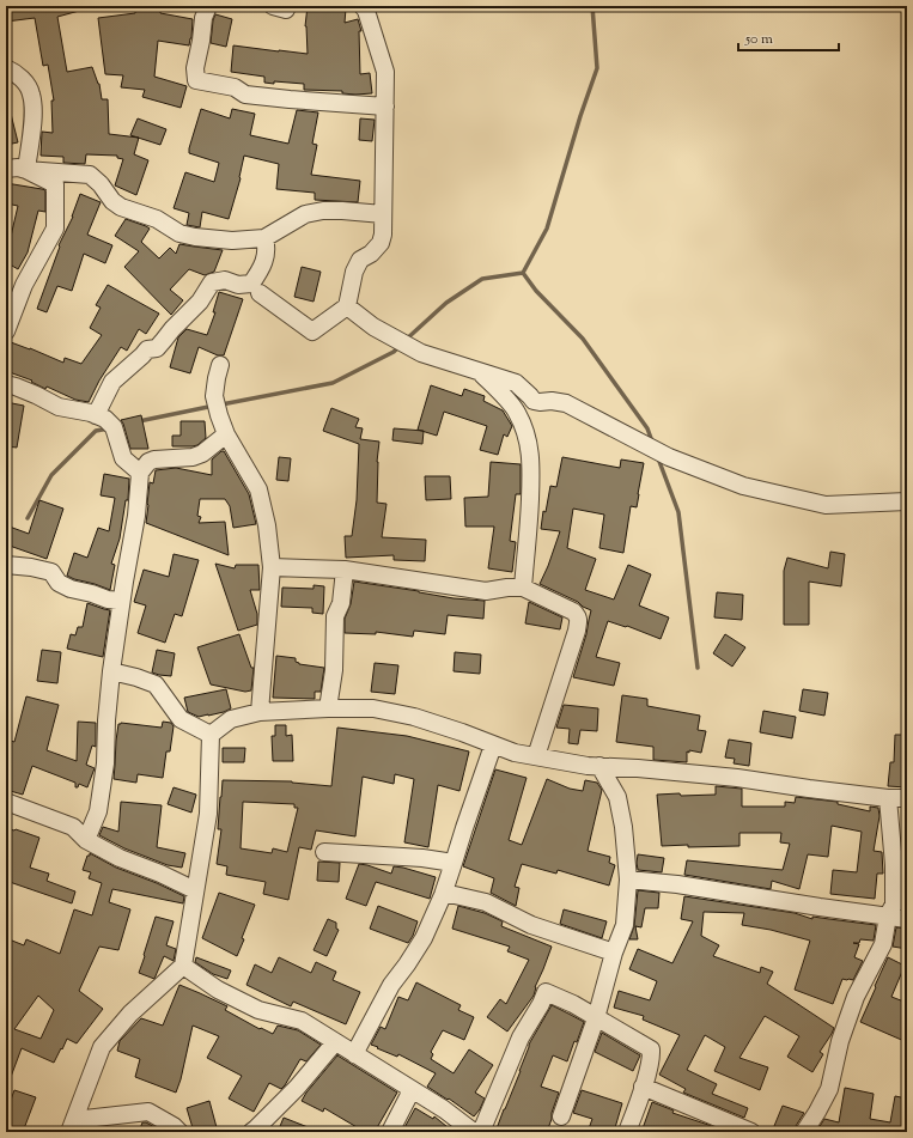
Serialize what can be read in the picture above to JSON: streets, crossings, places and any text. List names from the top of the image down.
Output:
{
  "scale_bar": "50 m"
}
